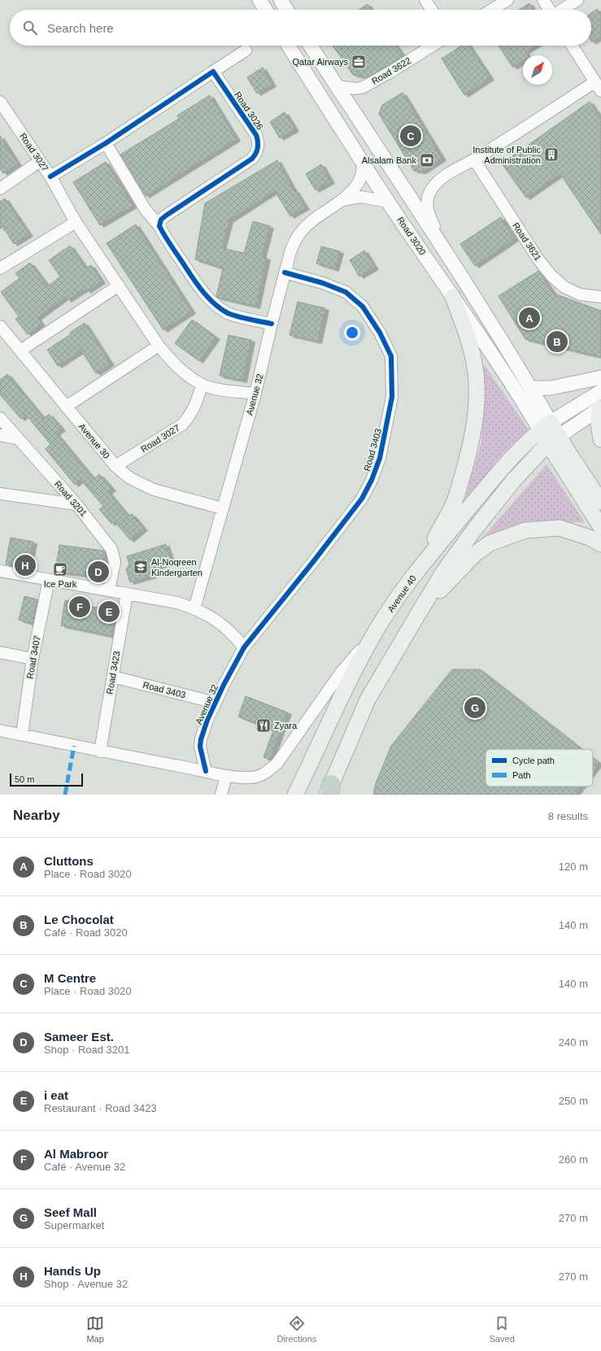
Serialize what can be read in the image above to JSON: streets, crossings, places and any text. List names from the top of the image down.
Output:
{
  "streets": {
    "main road": ["Avenue 40"],
    "street": [
      "Road 3622",
      "Road 3026",
      "Road 3027",
      "Road 3020",
      "Road 3621",
      "Avenue 32",
      "Avenue 30",
      "Road 3403",
      "Road 3201",
      "Road 3407",
      "Road 3423"
    ]
  },
  "crossings": [
    ["Road 3622", "Road 3020"],
    ["Road 3027", "Avenue 32"],
    ["Road 3027", "Avenue 30"],
    ["Road 3020", "Avenue 40"],
    ["Avenue 32", "Avenue 30"],
    ["Avenue 32", "Road 3403"],
    ["Road 3403", "Road 3423"]
  ],
  "places": {
    "office": ["Qatar Airways"],
    "building": ["Institute of Public Administration"],
    "bank": ["Alsalam Bank"],
    "school or university": ["Al-Noqreen Kindergarten"],
    "cafe": ["Ice Park"],
    "restaurant": ["Zyara"]
  },
  "legend": ["Cycle path", "Path"],
  "scale_bar": "50 m",
  "north": "top right",
  "page": {
    "search": "Search here",
    "pins": [
      "C",
      "A",
      "B",
      "H",
      "D",
      "F",
      "E",
      "G"
    ],
    "scale": "50 m",
    "heading": ["Nearby", "8 results"],
    "list": [
      {
        "mark": "A",
        "name": "Cluttons",
        "note": "Place · Road 3020",
        "value": "120 m"
      },
      {
        "mark": "B",
        "name": "Le Chocolat",
        "note": "Café · Road 3020",
        "value": "140 m"
      },
      {
        "mark": "C",
        "name": "M Centre",
        "note": "Place · Road 3020",
        "value": "140 m"
      },
      {
        "mark": "D",
        "name": "Sameer Est.",
        "note": "Shop · Road 3201",
        "value": "240 m"
      },
      {
        "mark": "E",
        "name": "i eat",
        "note": "Restaurant · Road 3423",
        "value": "250 m"
      },
      {
        "mark": "F",
        "name": "Al Mabroor",
        "note": "Café · Avenue 32",
        "value": "260 m"
      },
      {
        "mark": "G",
        "name": "Seef Mall",
        "note": "Supermarket",
        "value": "270 m"
      },
      {
        "mark": "H",
        "name": "Hands Up",
        "note": "Shop · Avenue 32",
        "value": "270 m"
      }
    ],
    "nav": ["Map", "Directions", "Saved"]
  }
}
